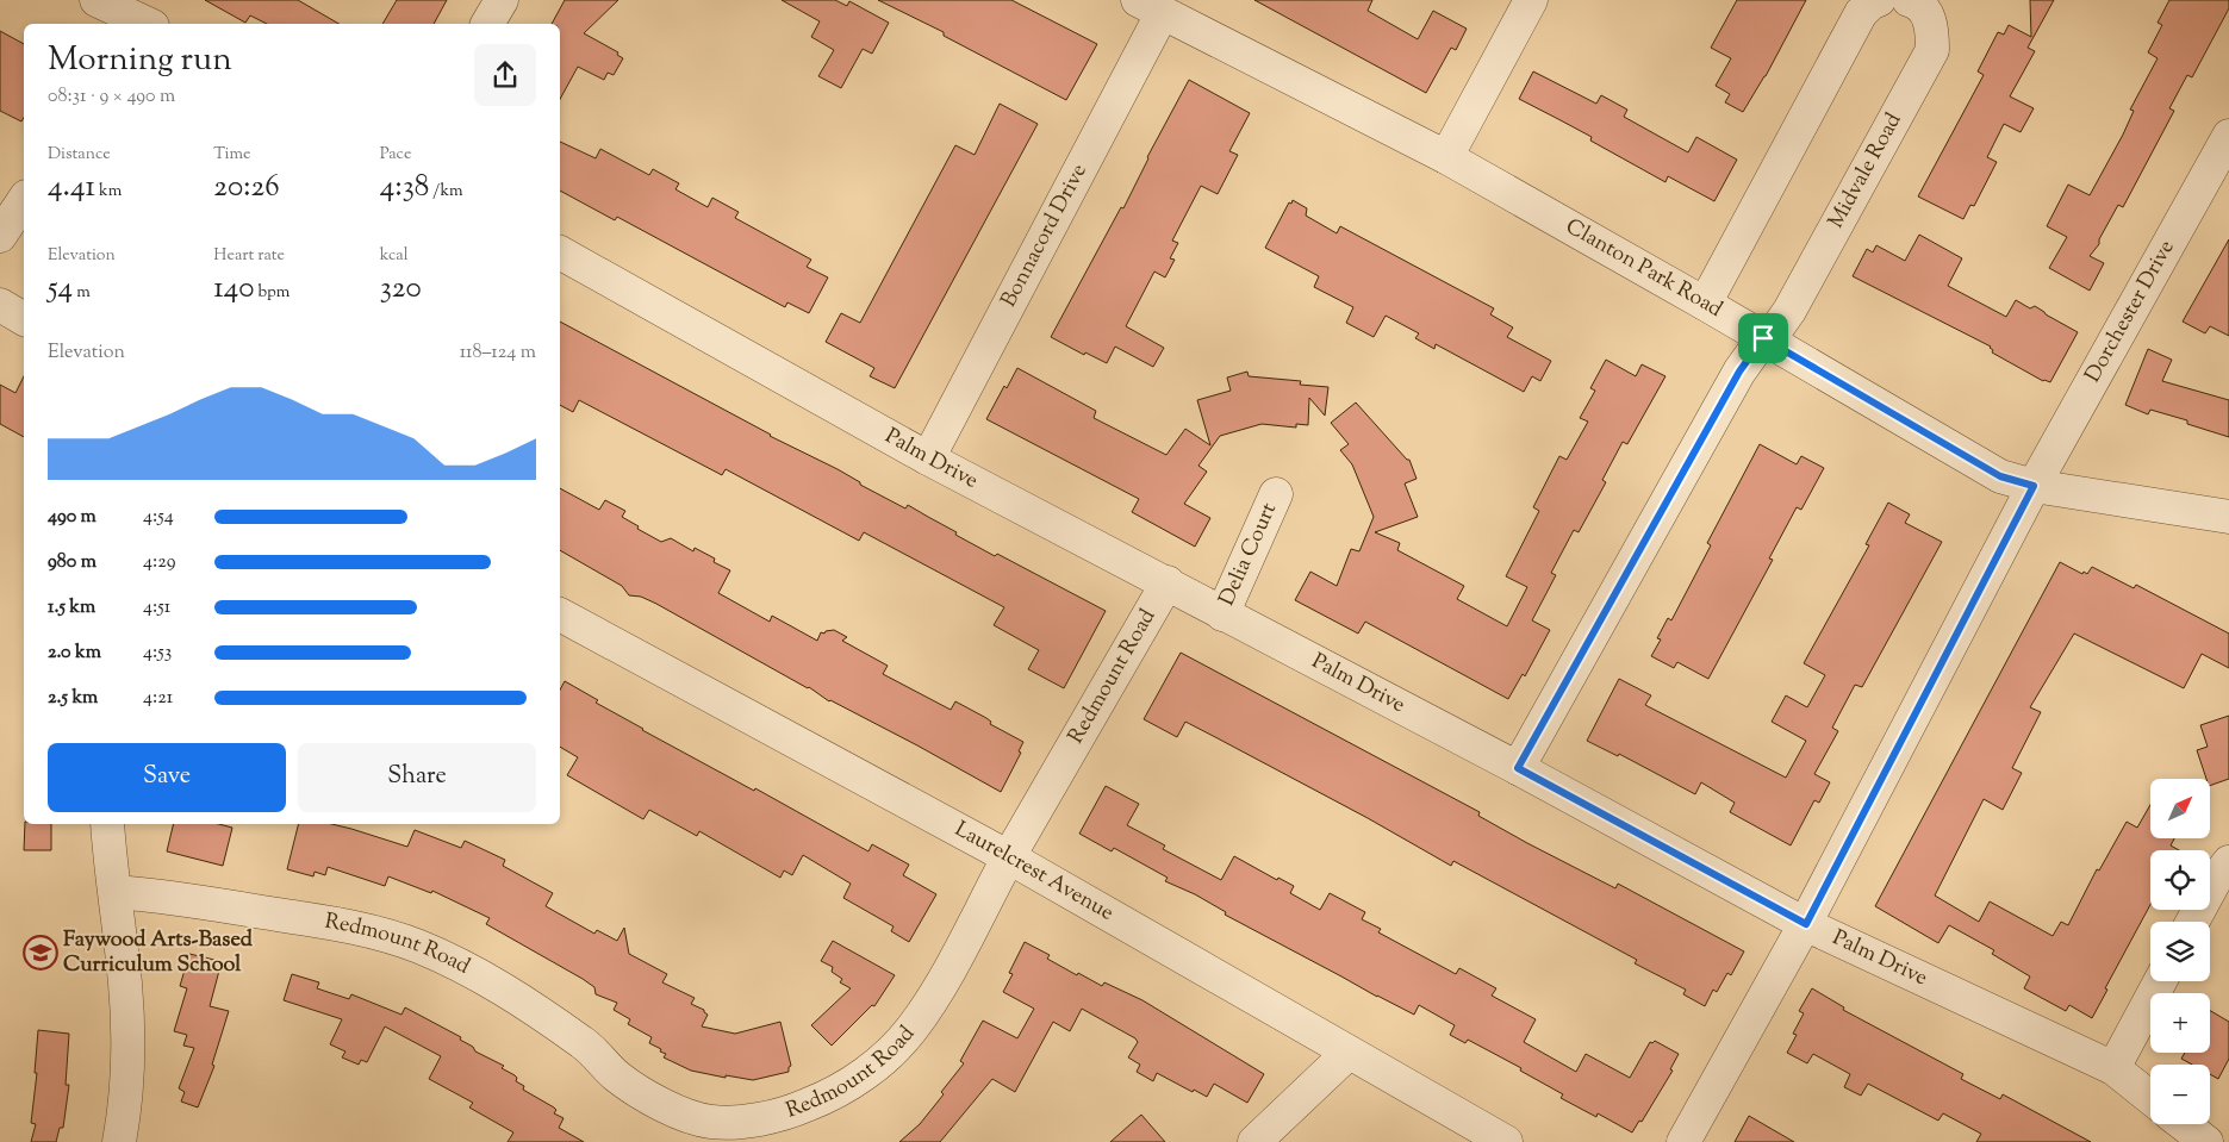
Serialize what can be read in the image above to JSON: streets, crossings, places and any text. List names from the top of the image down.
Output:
{
  "streets": {
    "street": [
      "Midvale Road",
      "Bonnacord Drive",
      "Clanton Park Road",
      "Dorchester Drive",
      "Palm Drive",
      "Delia Court",
      "Redmount Road",
      "Laurelcrest Avenue"
    ]
  },
  "crossings": [
    ["Midvale Road", "Clanton Park Road"],
    ["Midvale Road", "Palm Drive"],
    ["Bonnacord Drive", "Clanton Park Road"],
    ["Bonnacord Drive", "Palm Drive"],
    ["Clanton Park Road", "Dorchester Drive"],
    ["Dorchester Drive", "Palm Drive"],
    ["Palm Drive", "Delia Court"],
    ["Palm Drive", "Redmount Road"],
    ["Redmount Road", "Laurelcrest Avenue"]
  ],
  "places": {
    "school or university": ["Faywood Arts-Based Curriculum School"]
  },
  "north": "top right",
  "page": {
    "heading": ["Morning run", "08:31 · 9 × 490 m"],
    "stats": [
      ["Distance", "4.41 km"],
      ["Time", "20:26"],
      ["Pace", "4:38 /km"],
      ["Elevation", "54 m"],
      ["Heart rate", "140 bpm"],
      ["kcal", "320"]
    ],
    "chart": ["Elevation", "118–124 m"],
    "list": [
      {
        "name": "490 m",
        "note": "4:54"
      },
      {
        "name": "980 m",
        "note": "4:29"
      },
      {
        "name": "1.5 km",
        "note": "4:51"
      },
      {
        "name": "2.0 km",
        "note": "4:53"
      },
      {
        "name": "2.5 km",
        "note": "4:21"
      }
    ],
    "buttons": ["Save", "Share"],
    "map_buttons": ["+", "−"]
  }
}
